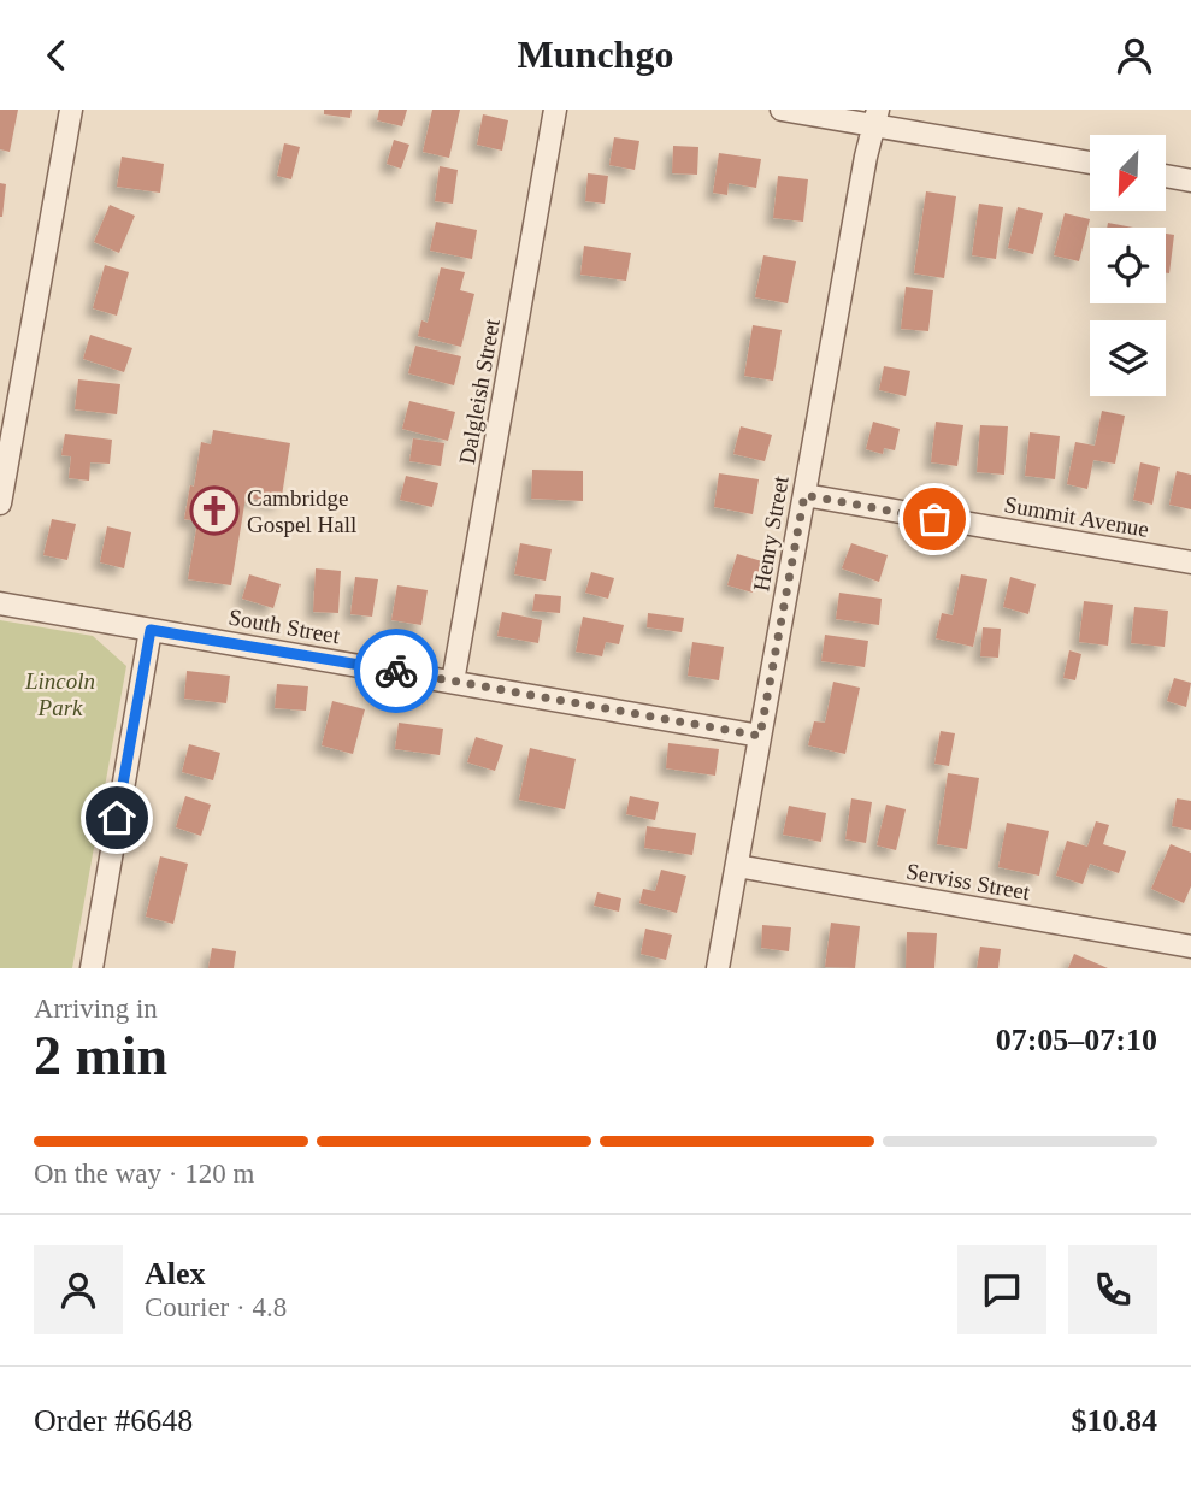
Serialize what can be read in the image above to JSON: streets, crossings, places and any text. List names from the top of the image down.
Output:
{
  "streets": {
    "street": [
      "Dalgleish Street",
      "Summit Avenue",
      "Henry Street",
      "South Street",
      "Serviss Street"
    ]
  },
  "crossings": [
    ["Dalgleish Street", "South Street"],
    ["Summit Avenue", "Henry Street"],
    ["Henry Street", "South Street"],
    ["Henry Street", "Serviss Street"]
  ],
  "parks": ["Lincoln Park"],
  "places": {
    "church": ["Cambridge Gospel Hall"]
  },
  "north": "bottom left",
  "page": {
    "header": "Munchgo",
    "heading": ["2 min", "Arriving in", "07:05–07:10"],
    "panel": [
      "Alex",
      "Courier · 4.8",
      "Order #6648",
      "$10.84"
    ],
    "bar": "On the way · 120 m"
  }
}
